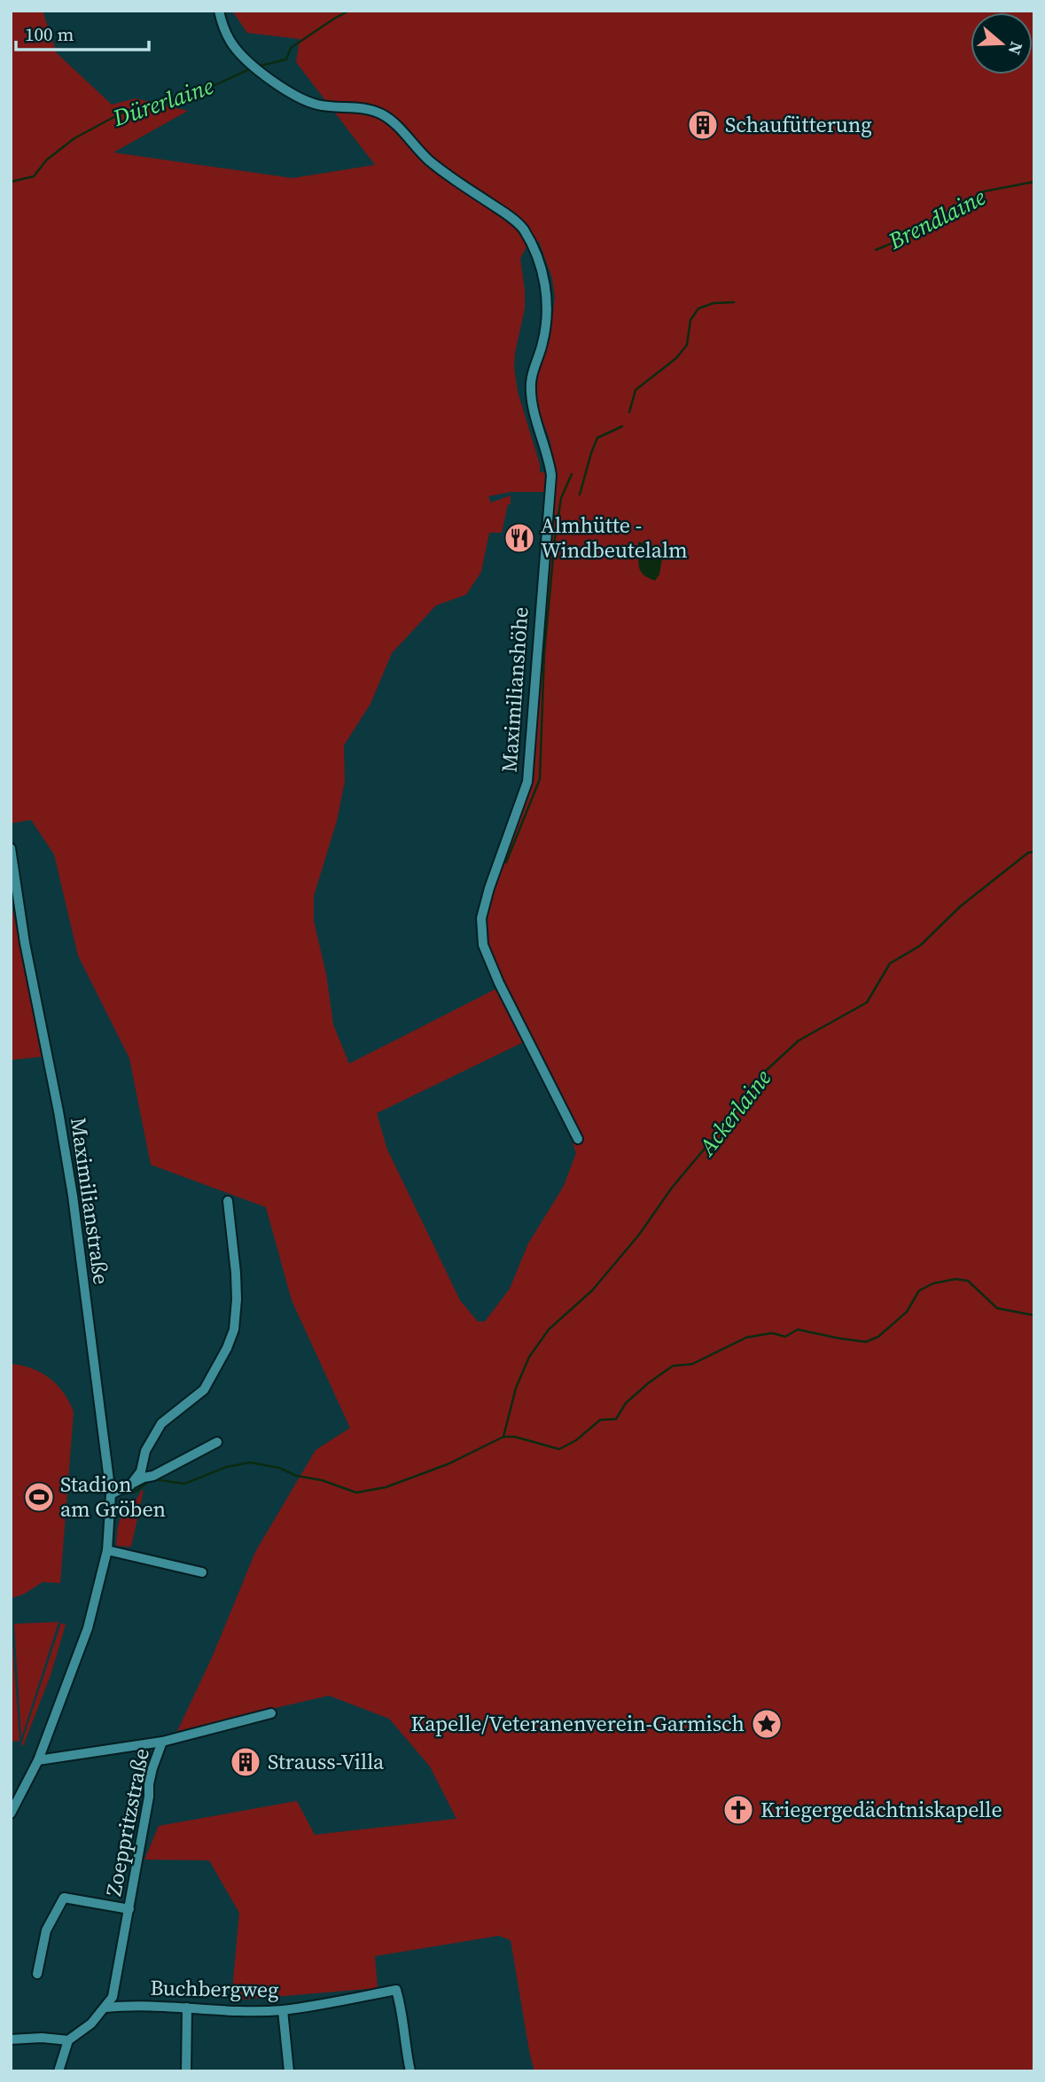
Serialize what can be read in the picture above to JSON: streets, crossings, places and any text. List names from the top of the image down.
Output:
{
  "streets": {
    "street": [
      "Maximilianshöhe",
      "Maximilianstraße",
      "Zoeppritzstraße",
      "Buchbergweg"
    ]
  },
  "crossings": [
    ["Maximilianstraße", "Zoeppritzstraße"],
    ["Zoeppritzstraße", "Buchbergweg"]
  ],
  "water": ["Dürerlaine", "Brendlaine", "Ackerlaine"],
  "places": {
    "building": ["Schaufütterung", "Strauss-Villa"],
    "restaurant": ["Almhütte - Windbeutelalm"],
    "sports": ["Stadion am Gröben"],
    "place": ["Kapelle/Veteranenverein-Garmisch"],
    "church": ["Kriegergedächtniskapelle"]
  },
  "scale_bar": "100 m",
  "north": "right"
}
